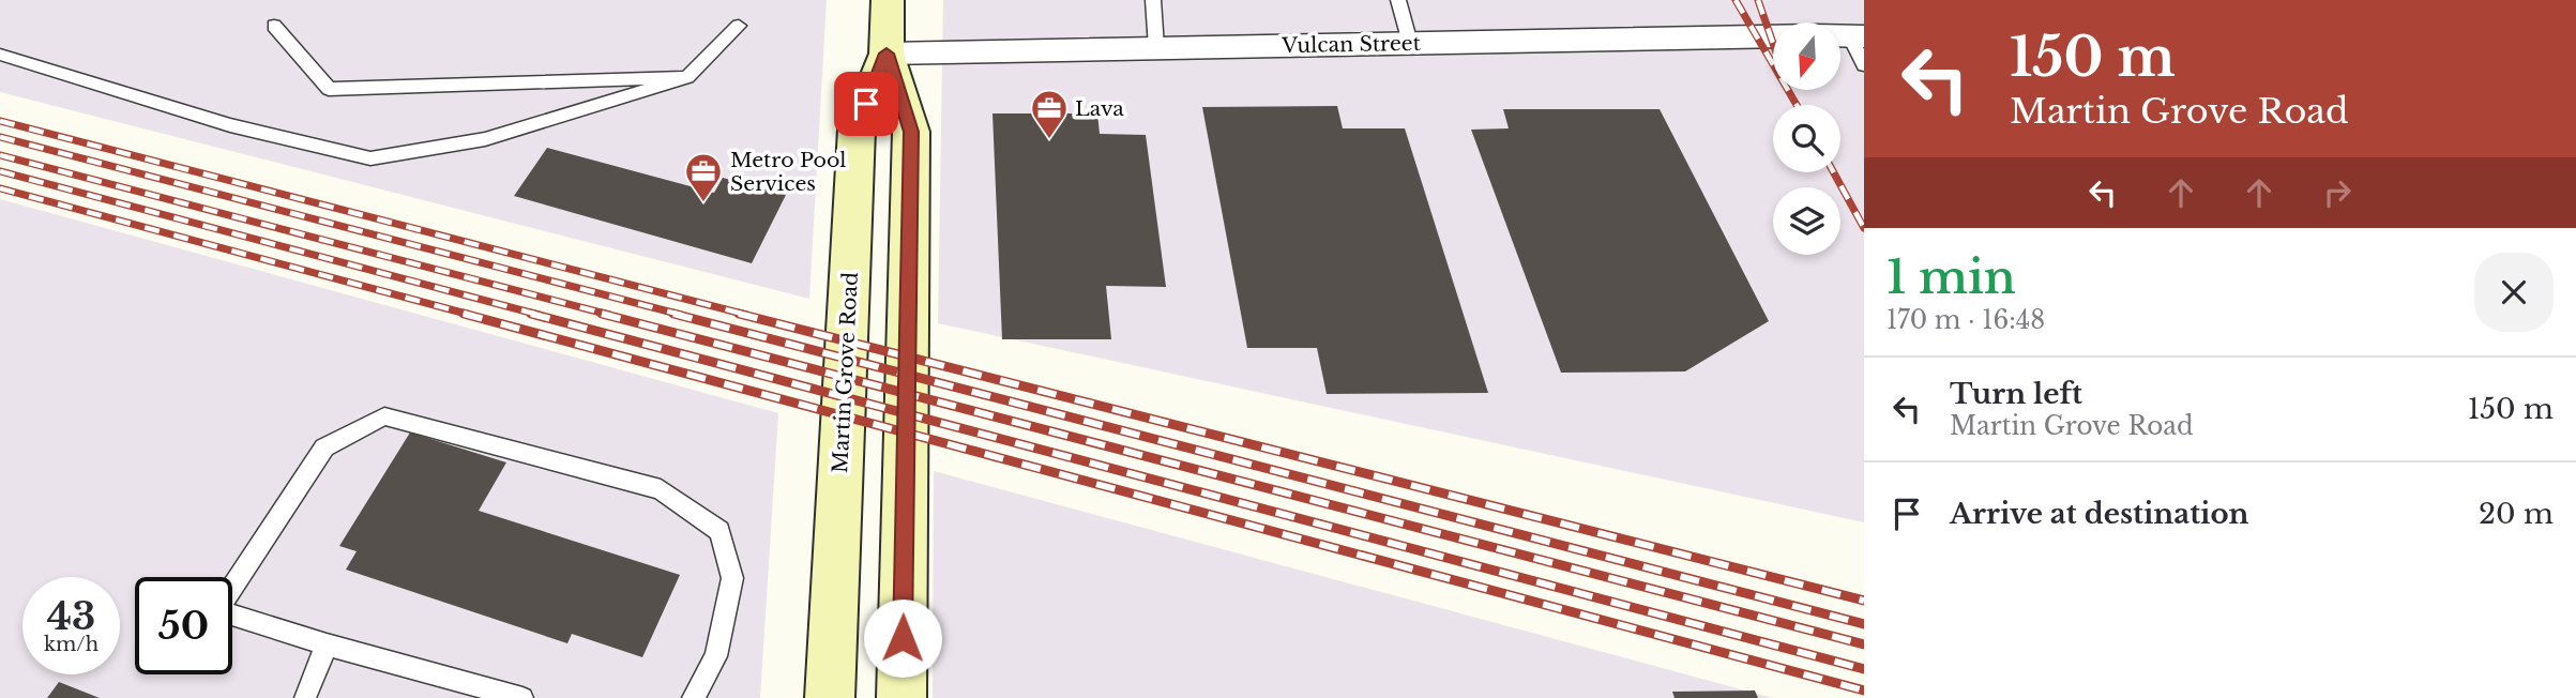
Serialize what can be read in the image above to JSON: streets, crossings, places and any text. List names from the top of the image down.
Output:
{
  "streets": {
    "main road": ["Martin Grove Road"],
    "street": ["Vulcan Street"]
  },
  "crossings": [
    ["Vulcan Street", "Martin Grove Road"]
  ],
  "places": {
    "office": ["Lava", "Metro Pool Services"]
  },
  "north": "bottom",
  "page": {
    "turn": ["150 m", "Martin Grove Road"],
    "heading": ["1 min", "170 m · 16:48"],
    "list": [
      {
        "name": "Turn left",
        "note": "Martin Grove Road",
        "value": "150 m"
      },
      {
        "name": "Arrive at destination",
        "value": "20 m"
      }
    ],
    "speed": "43 km/h",
    "limit": "50"
  }
}
